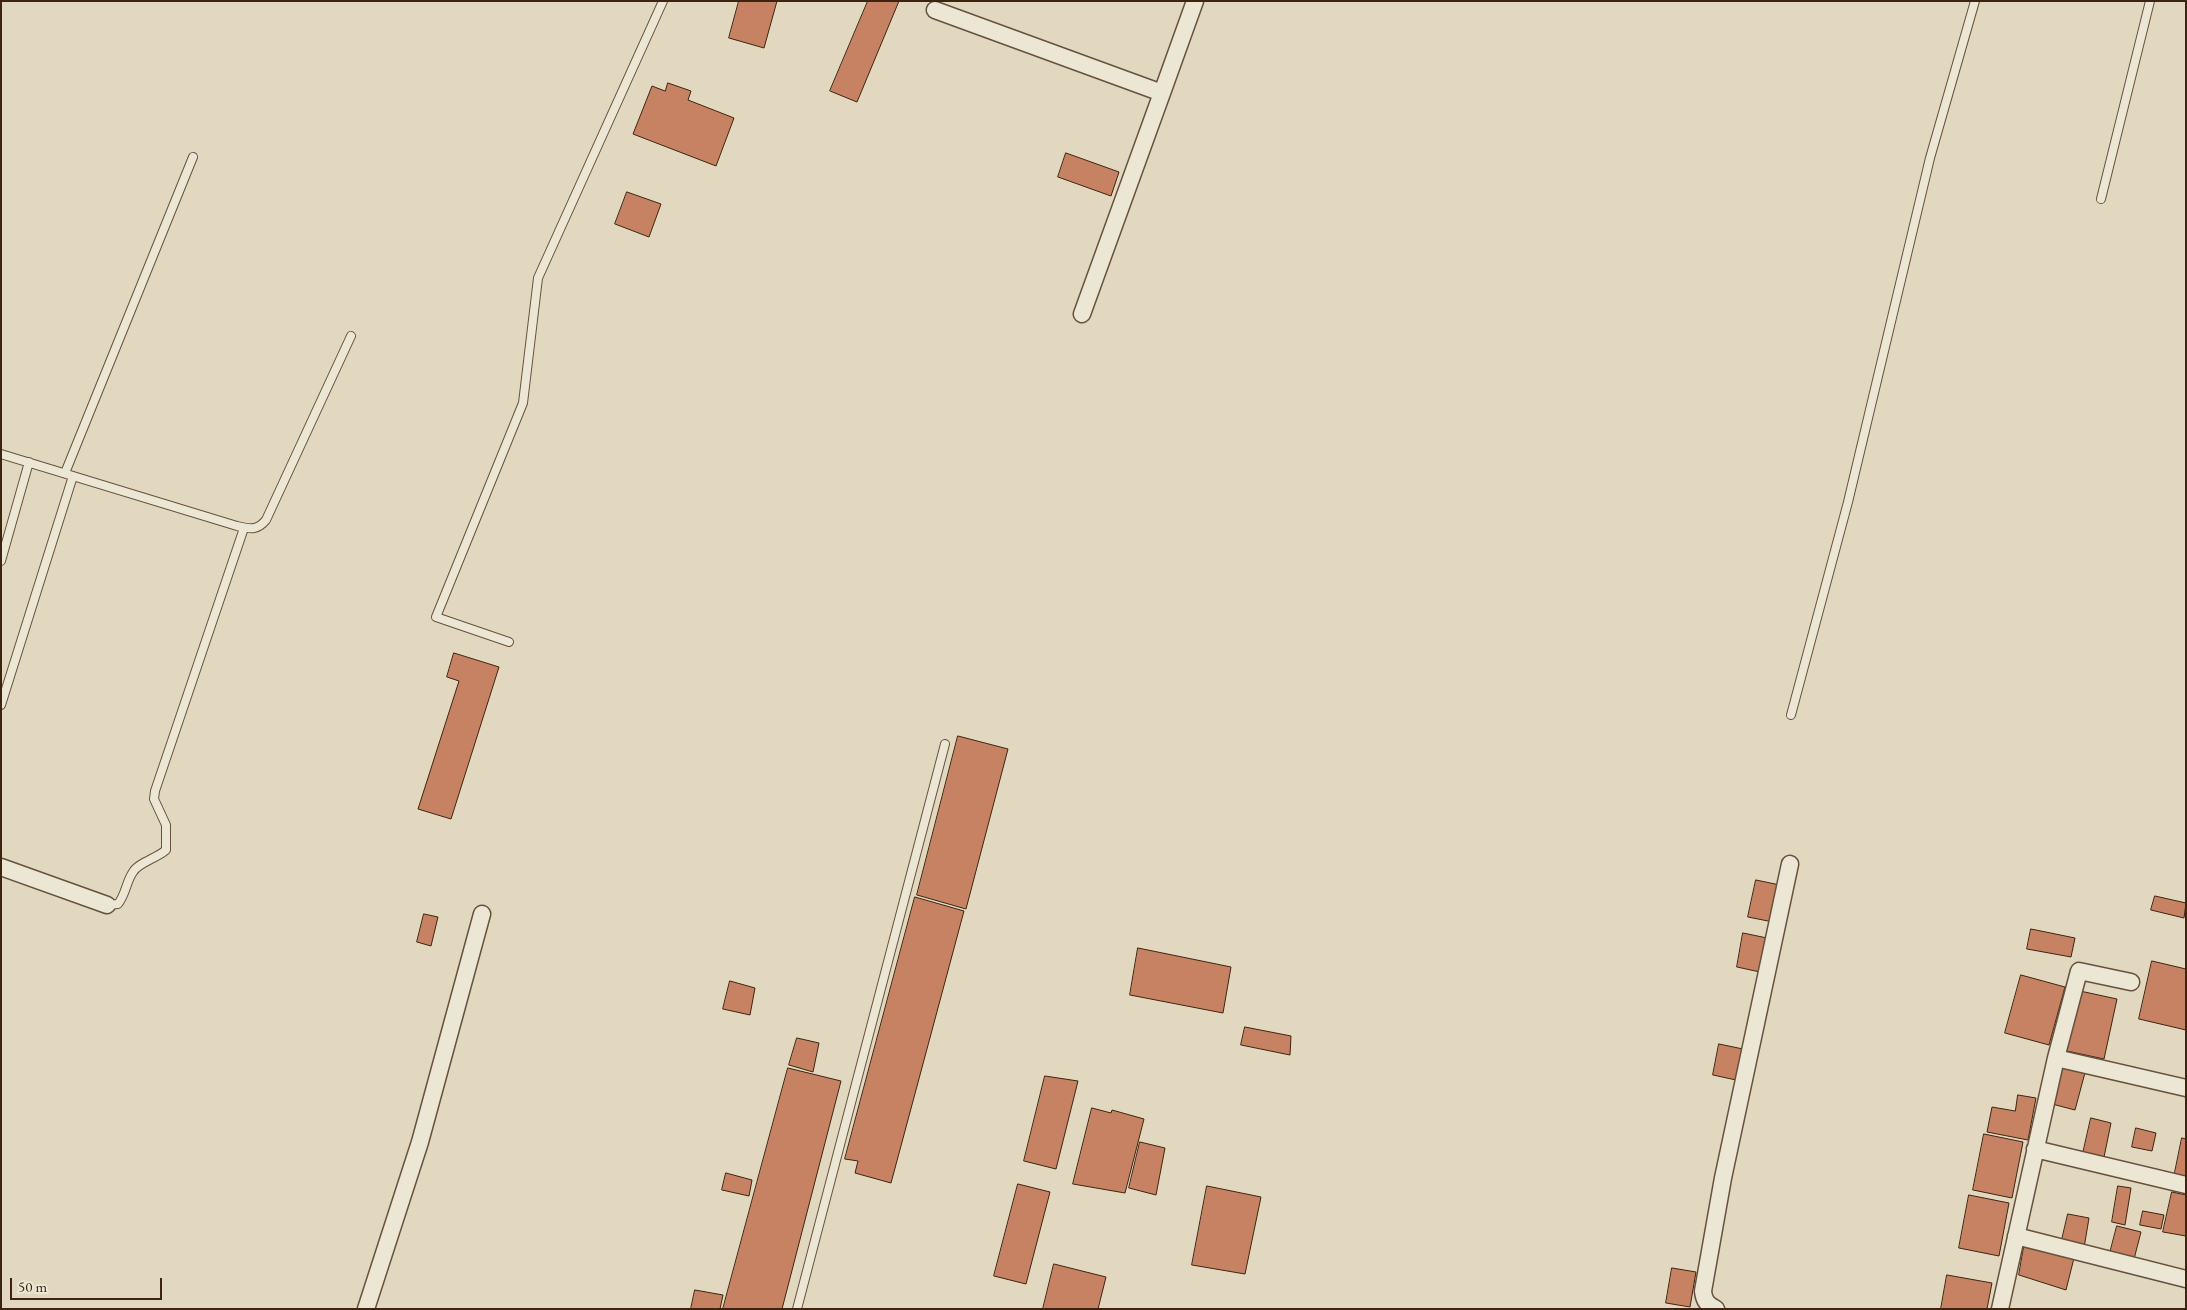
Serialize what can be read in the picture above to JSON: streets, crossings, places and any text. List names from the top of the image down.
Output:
{
  "scale_bar": "50 m"
}
